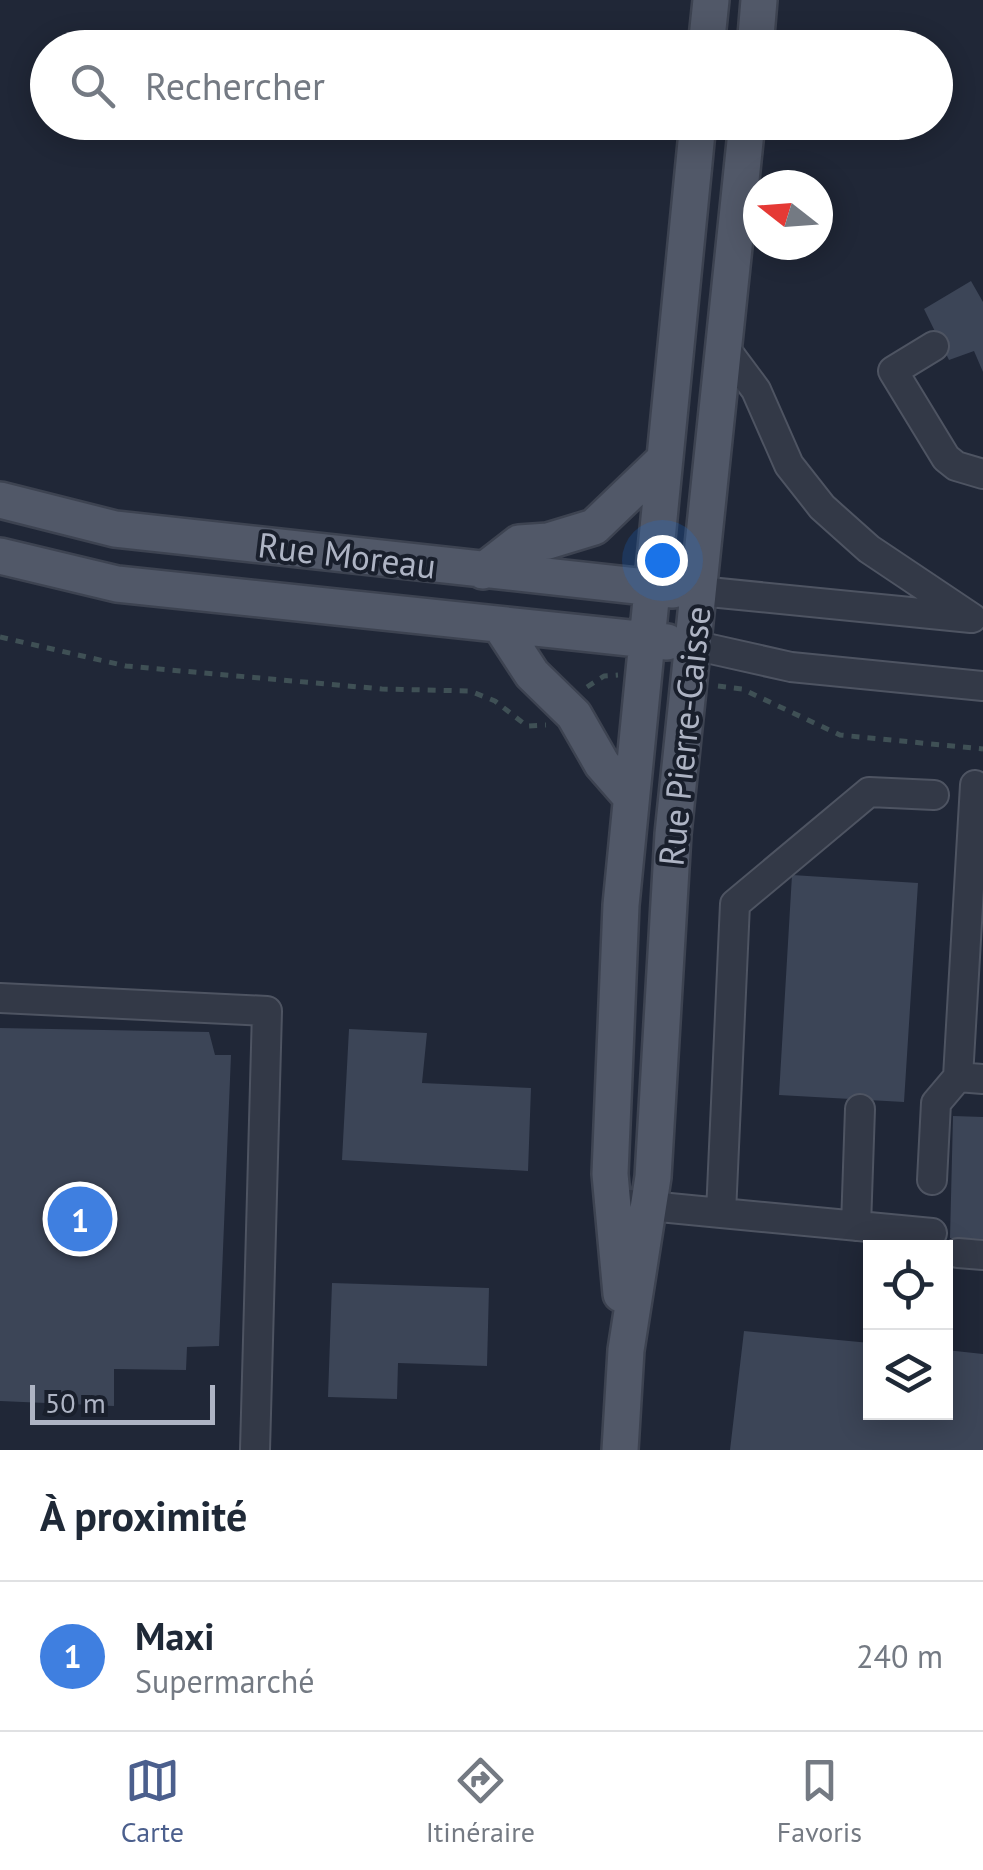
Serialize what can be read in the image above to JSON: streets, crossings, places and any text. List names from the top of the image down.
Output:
{
  "streets": {
    "main road": ["Rue Moreau", "Rue Pierre-Caisse"]
  },
  "crossings": [
    ["Rue Moreau", "Rue Pierre-Caisse"]
  ],
  "scale_bar": "50 m",
  "north": "left",
  "page": {
    "search": "Rechercher",
    "pins": "1",
    "scale": "50 m",
    "heading": "À proximité",
    "list": [
      {
        "mark": "1",
        "name": "Maxi",
        "note": "Supermarché",
        "value": "240 m"
      }
    ],
    "nav": ["Carte", "Itinéraire", "Favoris"]
  }
}
